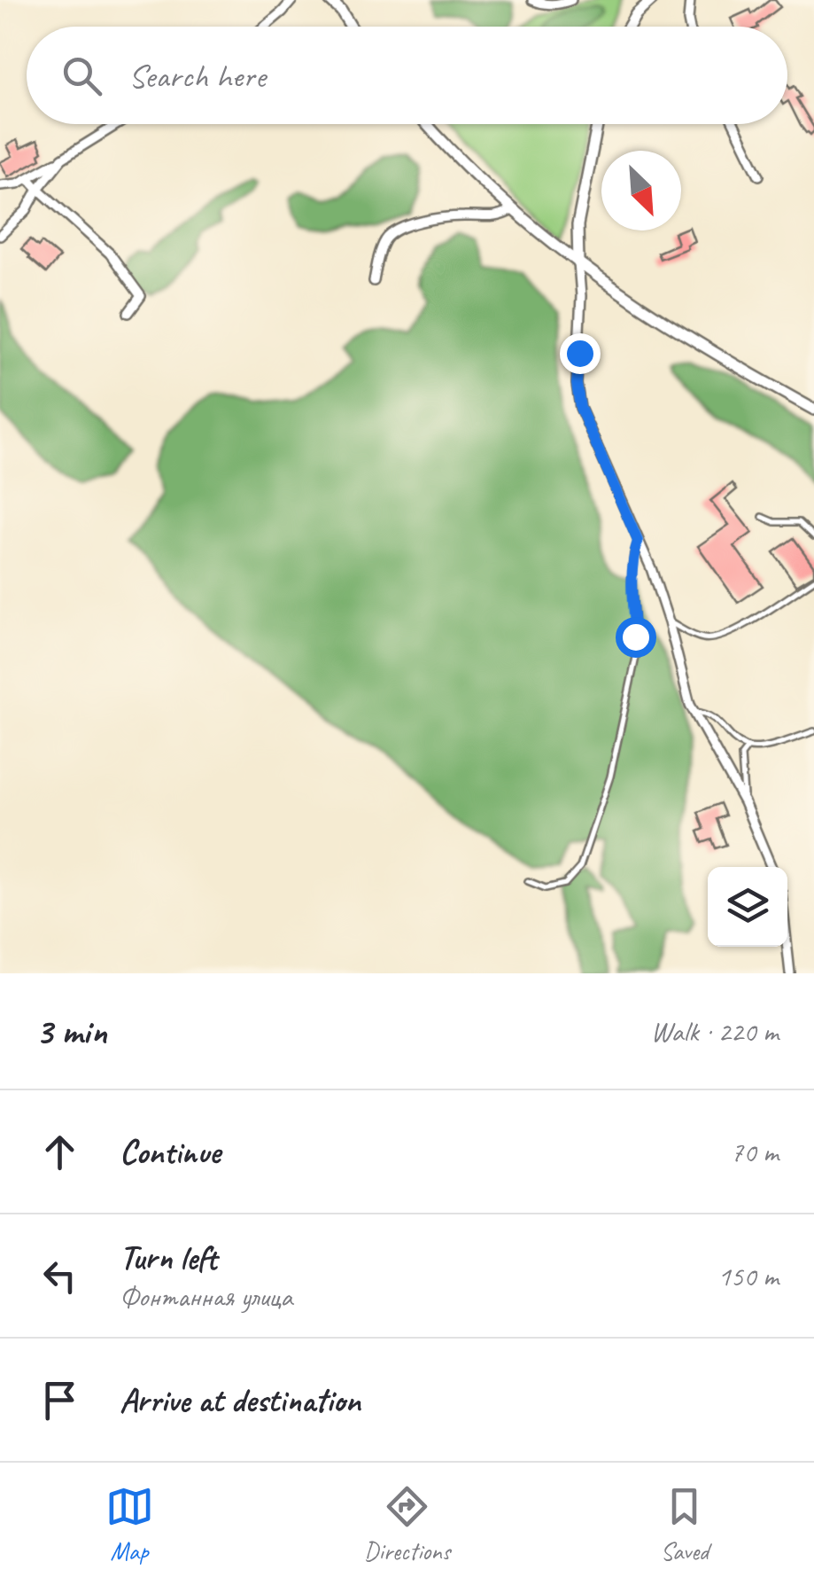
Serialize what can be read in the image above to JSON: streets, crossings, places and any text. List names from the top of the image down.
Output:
{
  "north": "bottom right",
  "page": {
    "search": "Search here",
    "heading": ["3 min", "Walk · 220 m"],
    "list": [
      ["Continue", "70 m"],
      ["Turn left", "Фонтанная улица", "150 m"],
      "Arrive at destination"
    ],
    "nav": ["Map", "Directions", "Saved"]
  }
}
